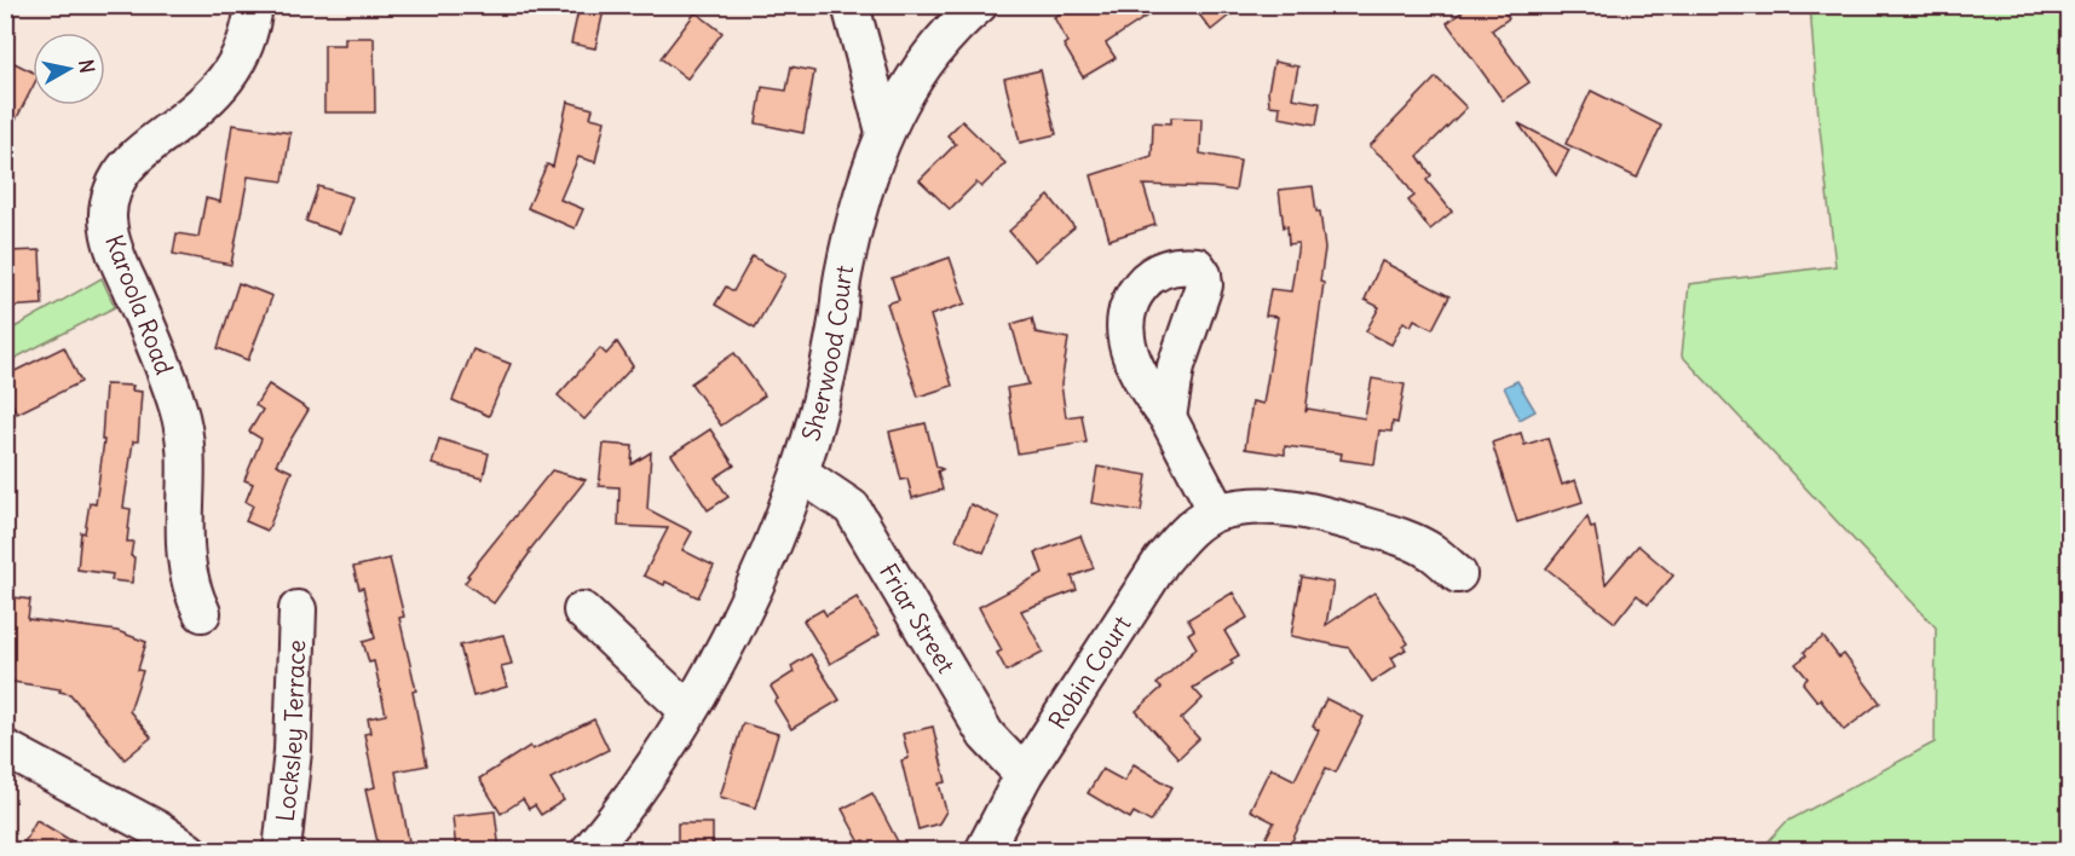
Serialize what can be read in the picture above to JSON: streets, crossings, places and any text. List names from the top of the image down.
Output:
{
  "streets": {
    "street": [
      "Karoola Road",
      "Sherwood Court",
      "Friar Street",
      "Robin Court",
      "Locksley Terrace"
    ]
  },
  "crossings": [
    ["Sherwood Court", "Friar Street"],
    ["Friar Street", "Robin Court"]
  ],
  "north": "right"
}
